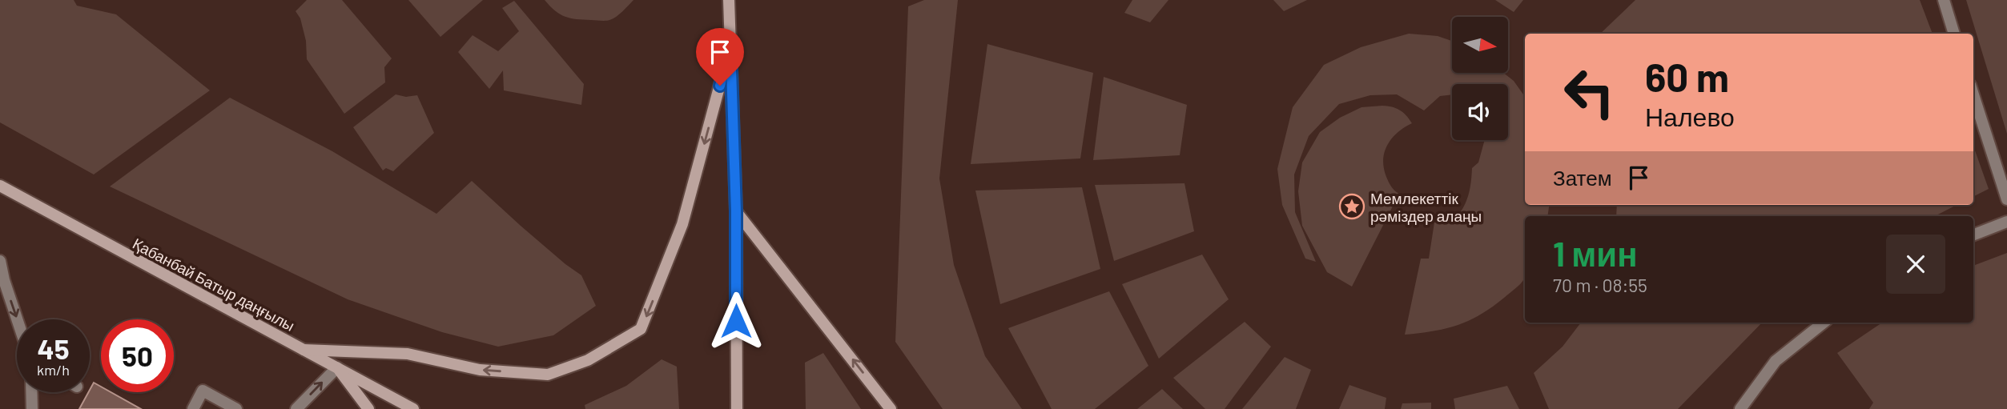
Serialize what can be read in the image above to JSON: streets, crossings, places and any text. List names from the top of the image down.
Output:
{
  "streets": {
    "main road": ["Қабанбай Батыр даңғылы"]
  },
  "places": {
    "place": ["Мемлекеттік рәміздер алаңы"]
  },
  "north": "right",
  "page": {
    "turn": ["60 m", "Налево"],
    "then": "Затем",
    "heading": ["1 мин", "70 m · 08:55"],
    "speed": "45 km/h",
    "limit": "50"
  }
}
